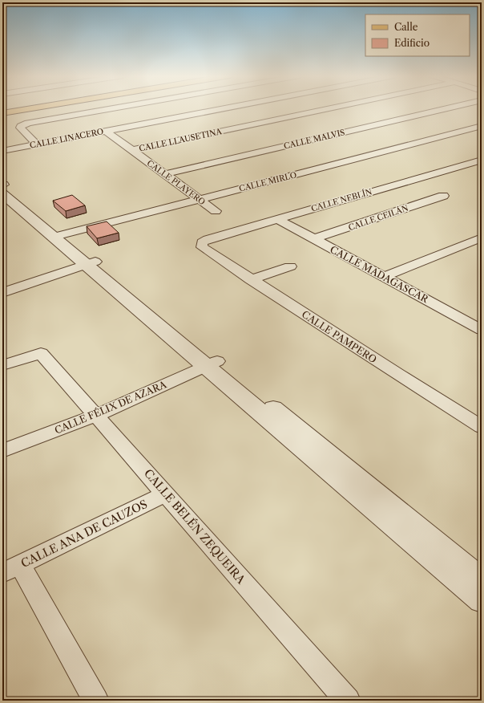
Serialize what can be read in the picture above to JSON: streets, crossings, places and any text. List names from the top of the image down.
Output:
{
  "streets": {
    "street": [
      "CALLE LINACERO",
      "CALLE MALVIS",
      "CALLE LLAUSETINA",
      "CALLE MIRLO",
      "CALLE PLAYERO",
      "CALLE NEBLÍN",
      "CALLE CEILÁN",
      "CALLE MADAGASCAR",
      "CALLE PAMPERO",
      "CALLE FÉLIX DE AZARA",
      "CALLE BELÉN ZEQUEIRA",
      "CALLE ANA DE CAUZOS"
    ]
  },
  "crossings": [
    ["CALLE LINACERO", "CALLE PLAYERO"],
    ["CALLE MALVIS", "CALLE PLAYERO"],
    ["CALLE LLAUSETINA", "CALLE PLAYERO"],
    ["CALLE MIRLO", "CALLE PLAYERO"],
    ["CALLE NEBLÍN", "CALLE MADAGASCAR"],
    ["CALLE NEBLÍN", "CALLE PAMPERO"],
    ["CALLE CEILÁN", "CALLE MADAGASCAR"],
    ["CALLE FÉLIX DE AZARA", "CALLE BELÉN ZEQUEIRA"],
    ["CALLE BELÉN ZEQUEIRA", "CALLE ANA DE CAUZOS"]
  ],
  "legend": ["Calle", "Edificio"]
}
